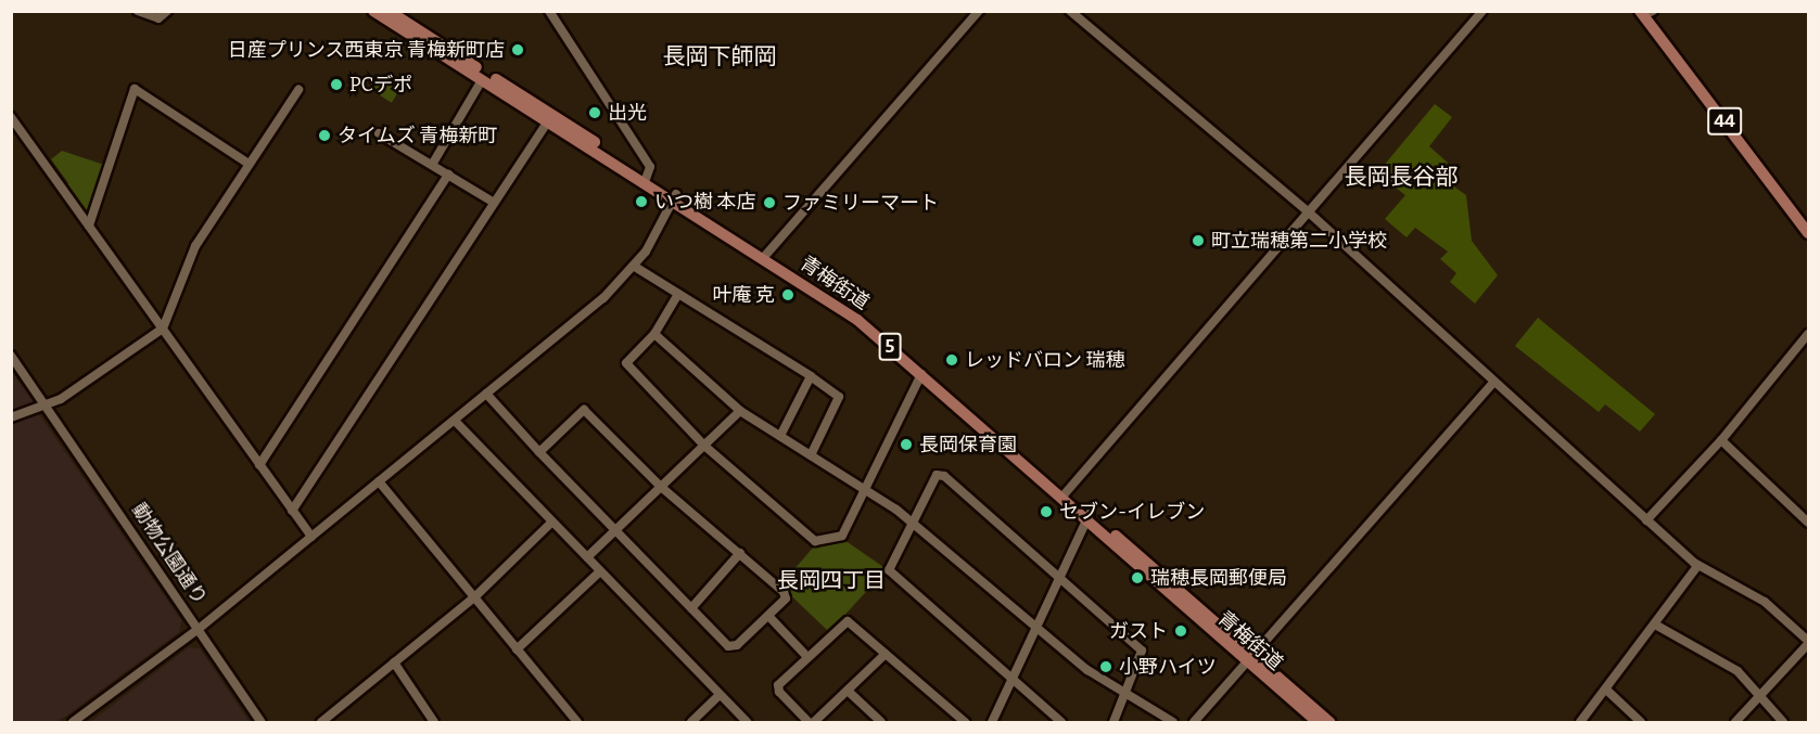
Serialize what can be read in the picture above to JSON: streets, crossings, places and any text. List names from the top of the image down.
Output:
{
  "streets": {
    "main road": ["44", "青梅街道", "5"],
    "street": ["動物公園通り"]
  },
  "districts": ["長岡下師岡", "長岡長谷部", "長岡四丁目"],
  "places": [
    "日産プリンス西東京 青梅新町店",
    "PCデポ",
    "出光",
    "タイムズ 青梅新町",
    "いつ樹 本店",
    "ファミリーマート",
    "町立瑞穂第二小学校",
    "叶庵 克",
    "レッドバロン 瑞穂",
    "長岡保育園",
    "セブン-イレブン",
    "瑞穂長岡郵便局",
    "ガスト",
    "小野ハイツ"
  ]
}
